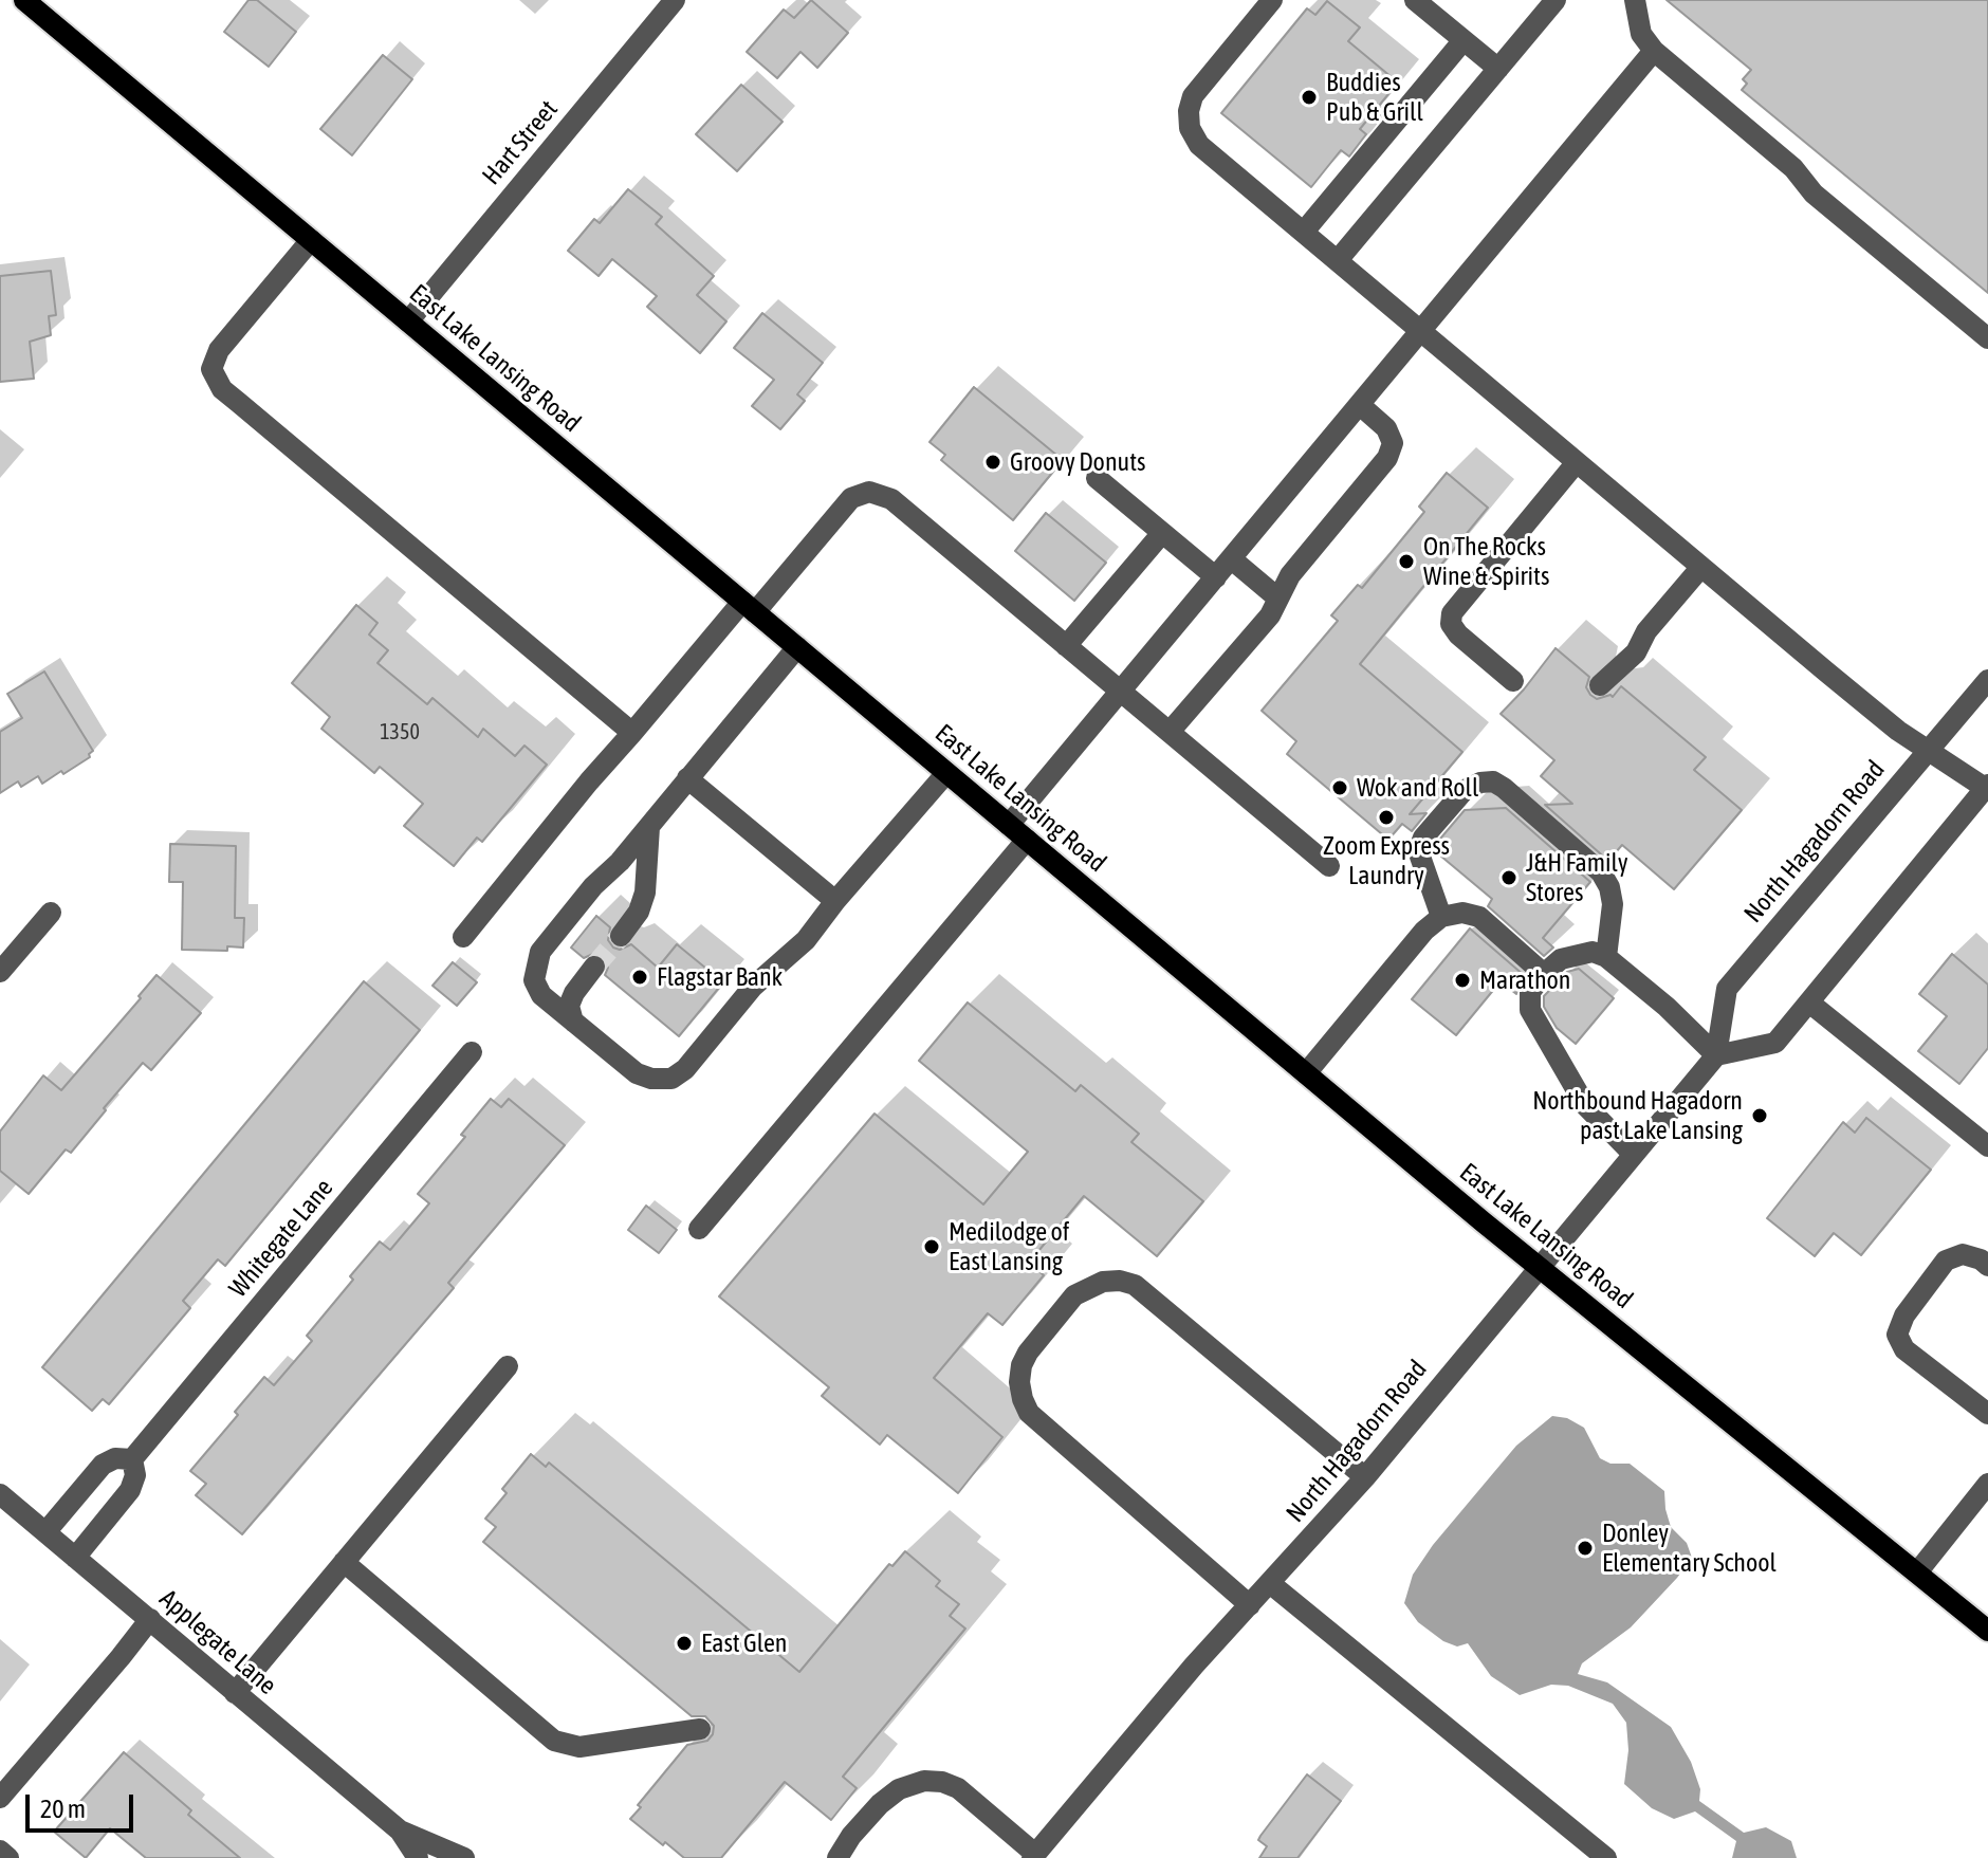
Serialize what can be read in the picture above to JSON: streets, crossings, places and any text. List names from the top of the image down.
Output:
{
  "streets": {
    "main road": ["East Lake Lansing Road"],
    "street": [
      "Hart Street",
      "North Hagadorn Road",
      "Whitegate Lane",
      "Applegate Lane"
    ]
  },
  "crossings": [
    ["Hart Street", "East Lake Lansing Road"],
    ["East Lake Lansing Road", "North Hagadorn Road"],
    ["Whitegate Lane", "Applegate Lane"]
  ],
  "places": [
    "Buddies Pub & Grill",
    "Groovy Donuts",
    "On The Rocks Wine & Spirits",
    "Wok and Roll",
    "Zoom Express Laundry",
    "J&H Family Stores",
    "Flagstar Bank",
    "Marathon",
    "Northbound Hagadorn past Lake Lansing",
    "Medilodge of East Lansing",
    "Donley Elementary School",
    "East Glen"
  ],
  "house_numbers": ["1350"],
  "scale_bar": "20 m"
}
